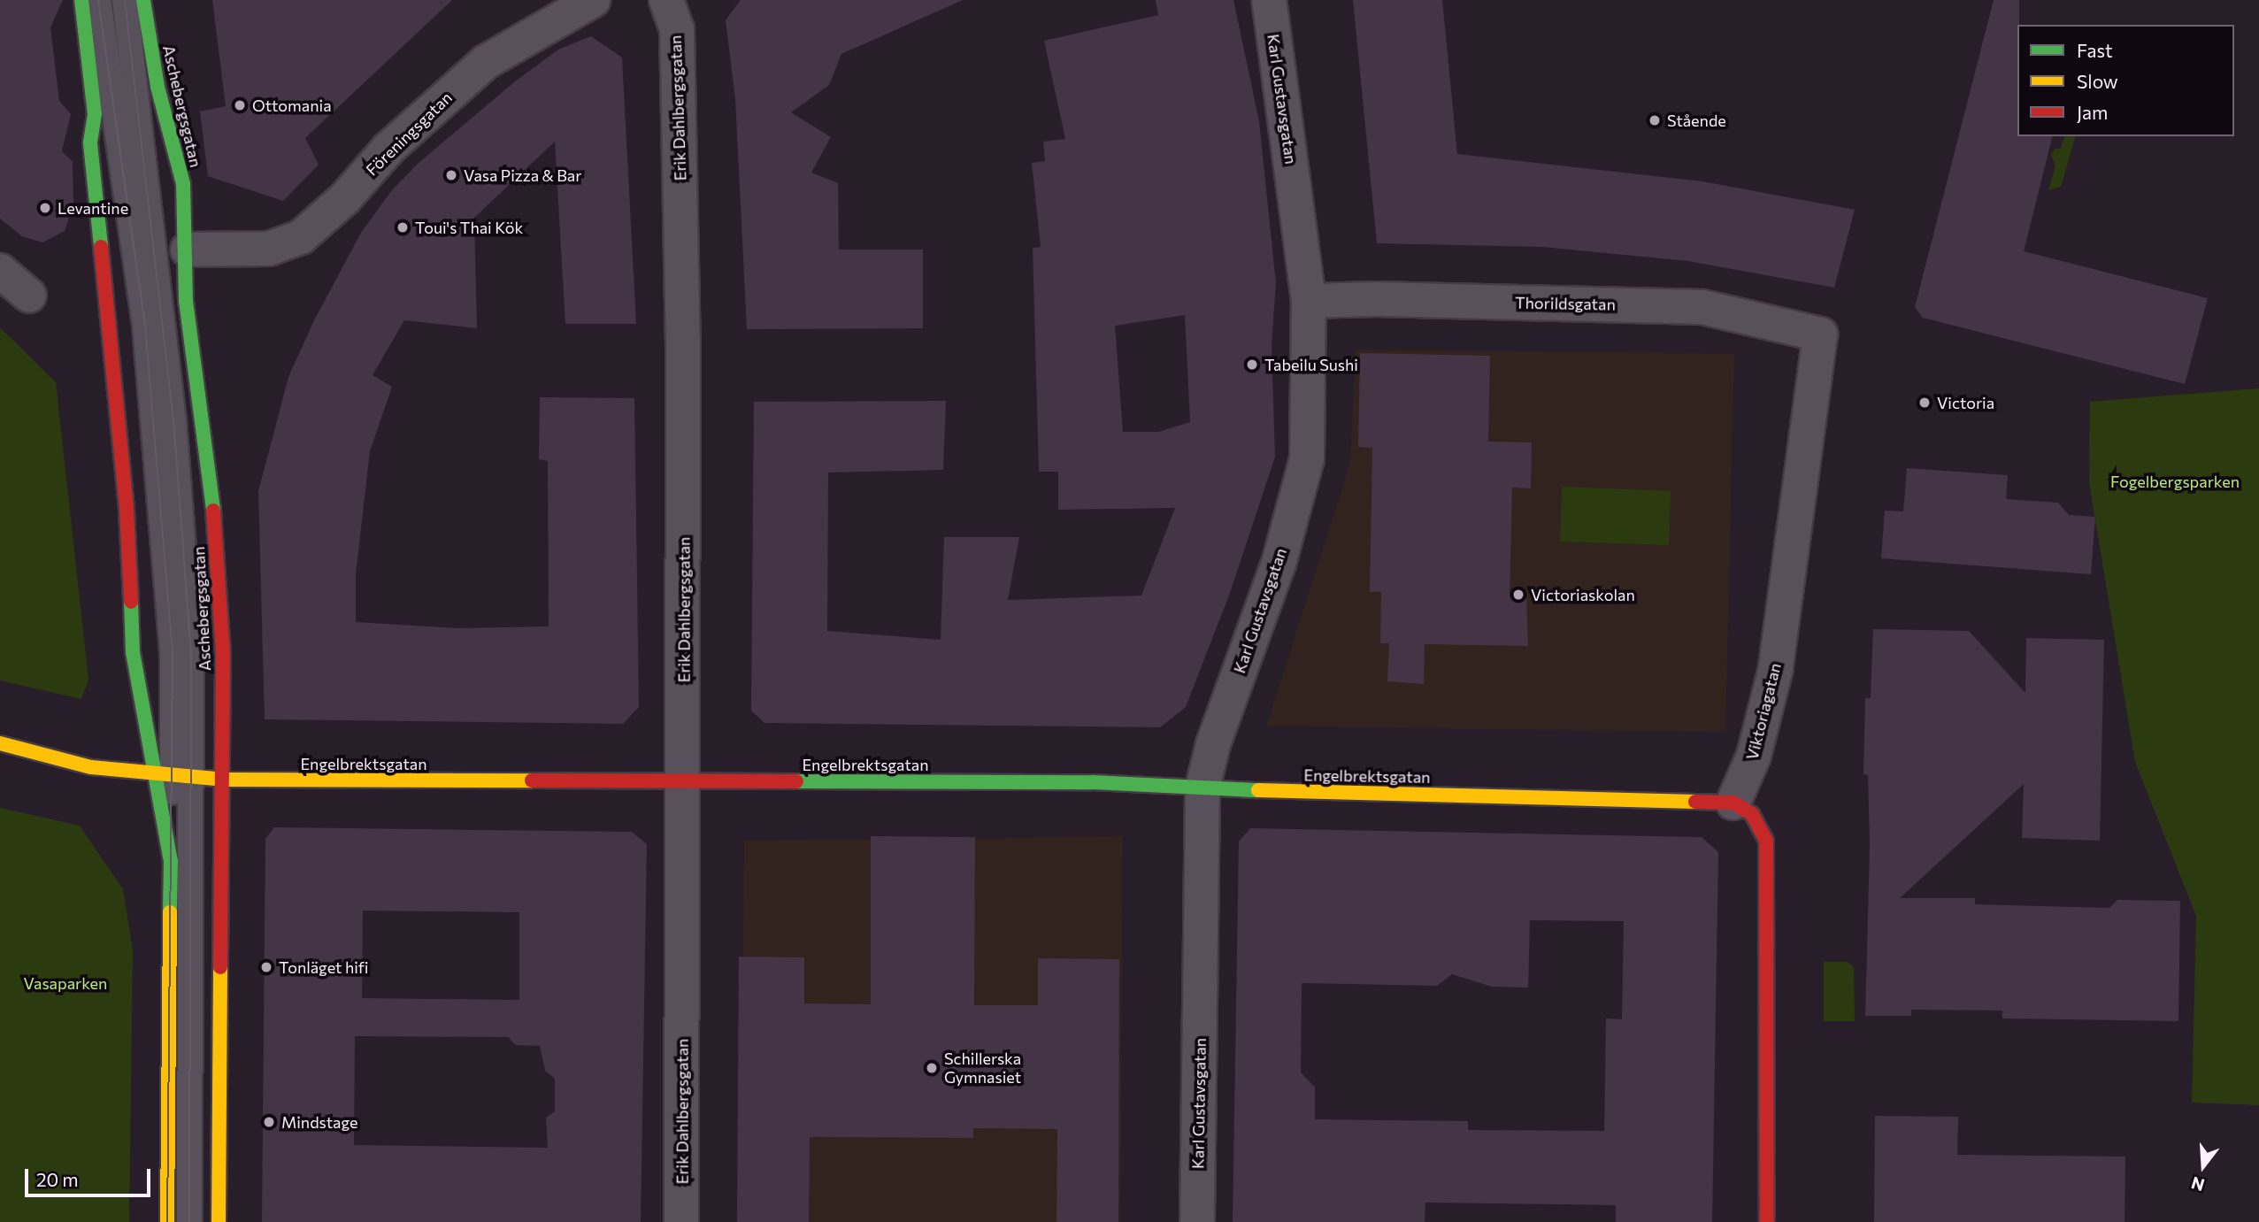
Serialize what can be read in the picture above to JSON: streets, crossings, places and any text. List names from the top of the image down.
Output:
{
  "streets": {
    "street": [
      "Karl Gustavsgatan",
      "Aschebergsgatan",
      "Erik Dahlbergsgatan",
      "Föreningsgatan",
      "Thorildsgatan",
      "Viktoriagatan",
      "Engelbrektsgatan"
    ]
  },
  "crossings": [
    ["Karl Gustavsgatan", "Thorildsgatan"],
    ["Karl Gustavsgatan", "Engelbrektsgatan"],
    ["Aschebergsgatan", "Föreningsgatan"],
    ["Aschebergsgatan", "Engelbrektsgatan"],
    ["Erik Dahlbergsgatan", "Engelbrektsgatan"],
    ["Thorildsgatan", "Viktoriagatan"],
    ["Viktoriagatan", "Engelbrektsgatan"]
  ],
  "parks": ["Fogelbergsparken", "Vasaparken"],
  "places": [
    "Ottomania",
    "Stående",
    "Vasa Pizza & Bar",
    "Levantine",
    "Toui's Thai Kök",
    "Tabeilu Sushi",
    "Victoria",
    "Victoriaskolan",
    "Tonläget hifi",
    "Schillerska Gymnasiet",
    "Mindstage"
  ],
  "legend": ["Fast", "Slow", "Jam"],
  "scale_bar": "20 m",
  "north": "bottom"
}
